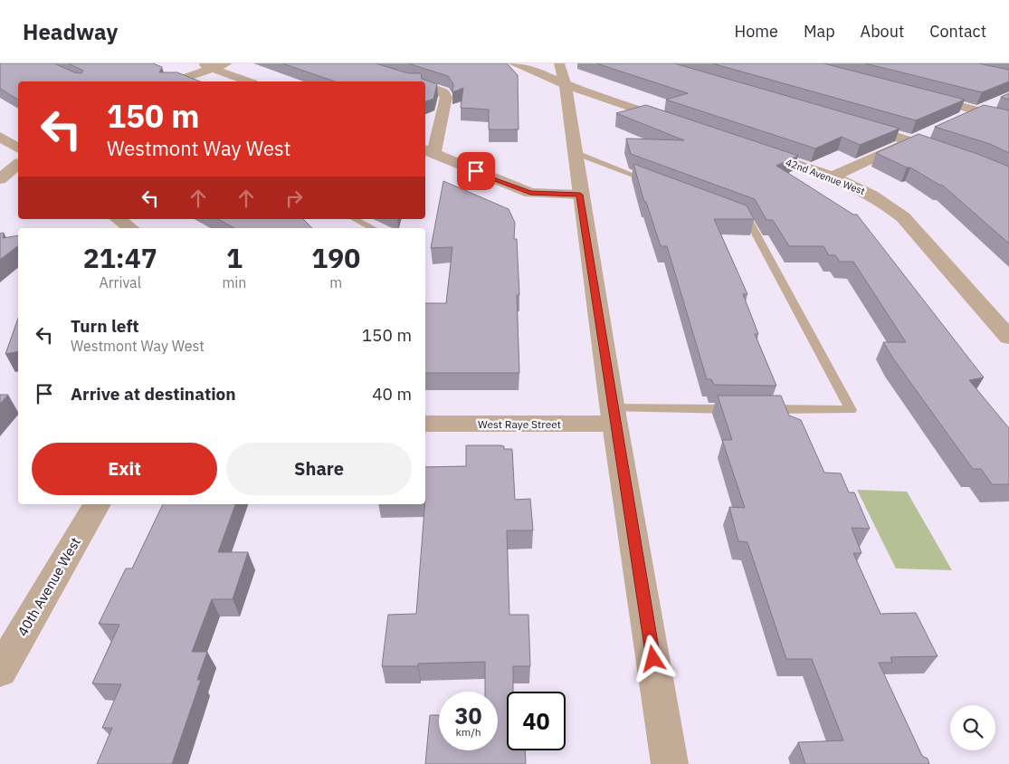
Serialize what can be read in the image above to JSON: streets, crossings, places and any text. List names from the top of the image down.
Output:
{
  "streets": {
    "street": ["42nd Avenue West", "West Raye Street", "40th Avenue West"]
  },
  "page": {
    "header": "Headway",
    "nav": [
      "Home",
      "Map",
      "About",
      "Contact"
    ],
    "turn": ["150 m", "Westmont Way West"],
    "eta": [
      "21:47",
      "Arrival",
      "1",
      "min",
      "190",
      "m"
    ],
    "list": [
      {
        "name": "Turn left",
        "note": "Westmont Way West",
        "value": "150 m"
      },
      {
        "name": "Arrive at destination",
        "value": "40 m"
      }
    ],
    "buttons": ["Exit", "Share"],
    "speed": "30 km/h",
    "limit": "40"
  }
}
